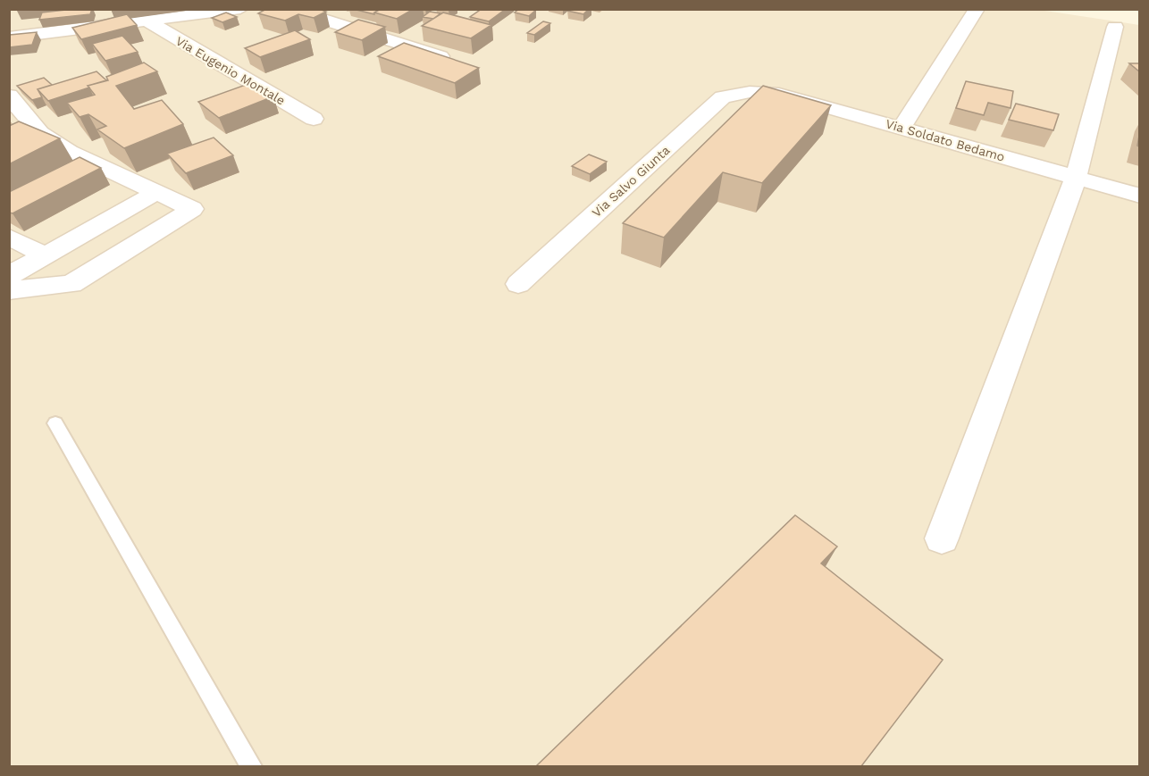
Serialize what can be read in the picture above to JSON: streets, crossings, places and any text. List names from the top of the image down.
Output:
{
  "streets": {
    "street": ["Via Eugenio Montale", "Via Soldato Bedamo", "Via Salvo Giunta"]
  },
  "crossings": [
    ["Via Soldato Bedamo", "Via Salvo Giunta"]
  ]
}
